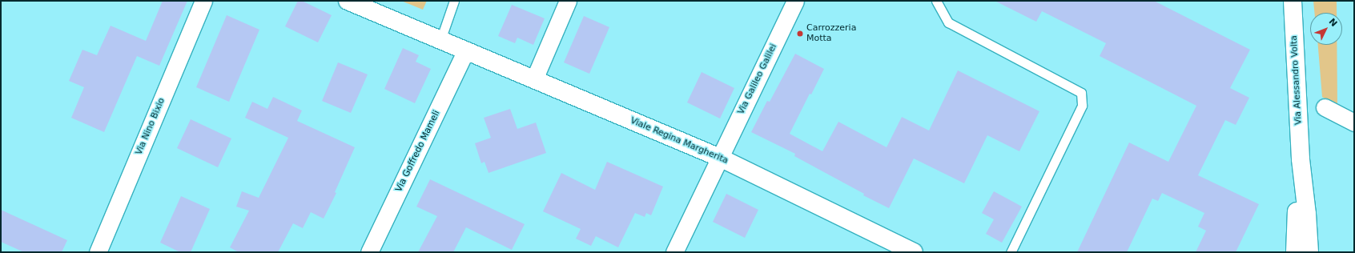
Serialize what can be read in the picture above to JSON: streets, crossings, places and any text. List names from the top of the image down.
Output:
{
  "streets": {
    "street": [
      "Via Galileo Galilei",
      "Via Alessandro Volta",
      "Via Nino Bixio",
      "Viale Regina Margherita",
      "Via Goffredo Mameli"
    ]
  },
  "crossings": [
    ["Via Galileo Galilei", "Viale Regina Margherita"],
    ["Viale Regina Margherita", "Via Goffredo Mameli"]
  ],
  "places": ["Carrozzeria Motta"],
  "north": "top right"
}
